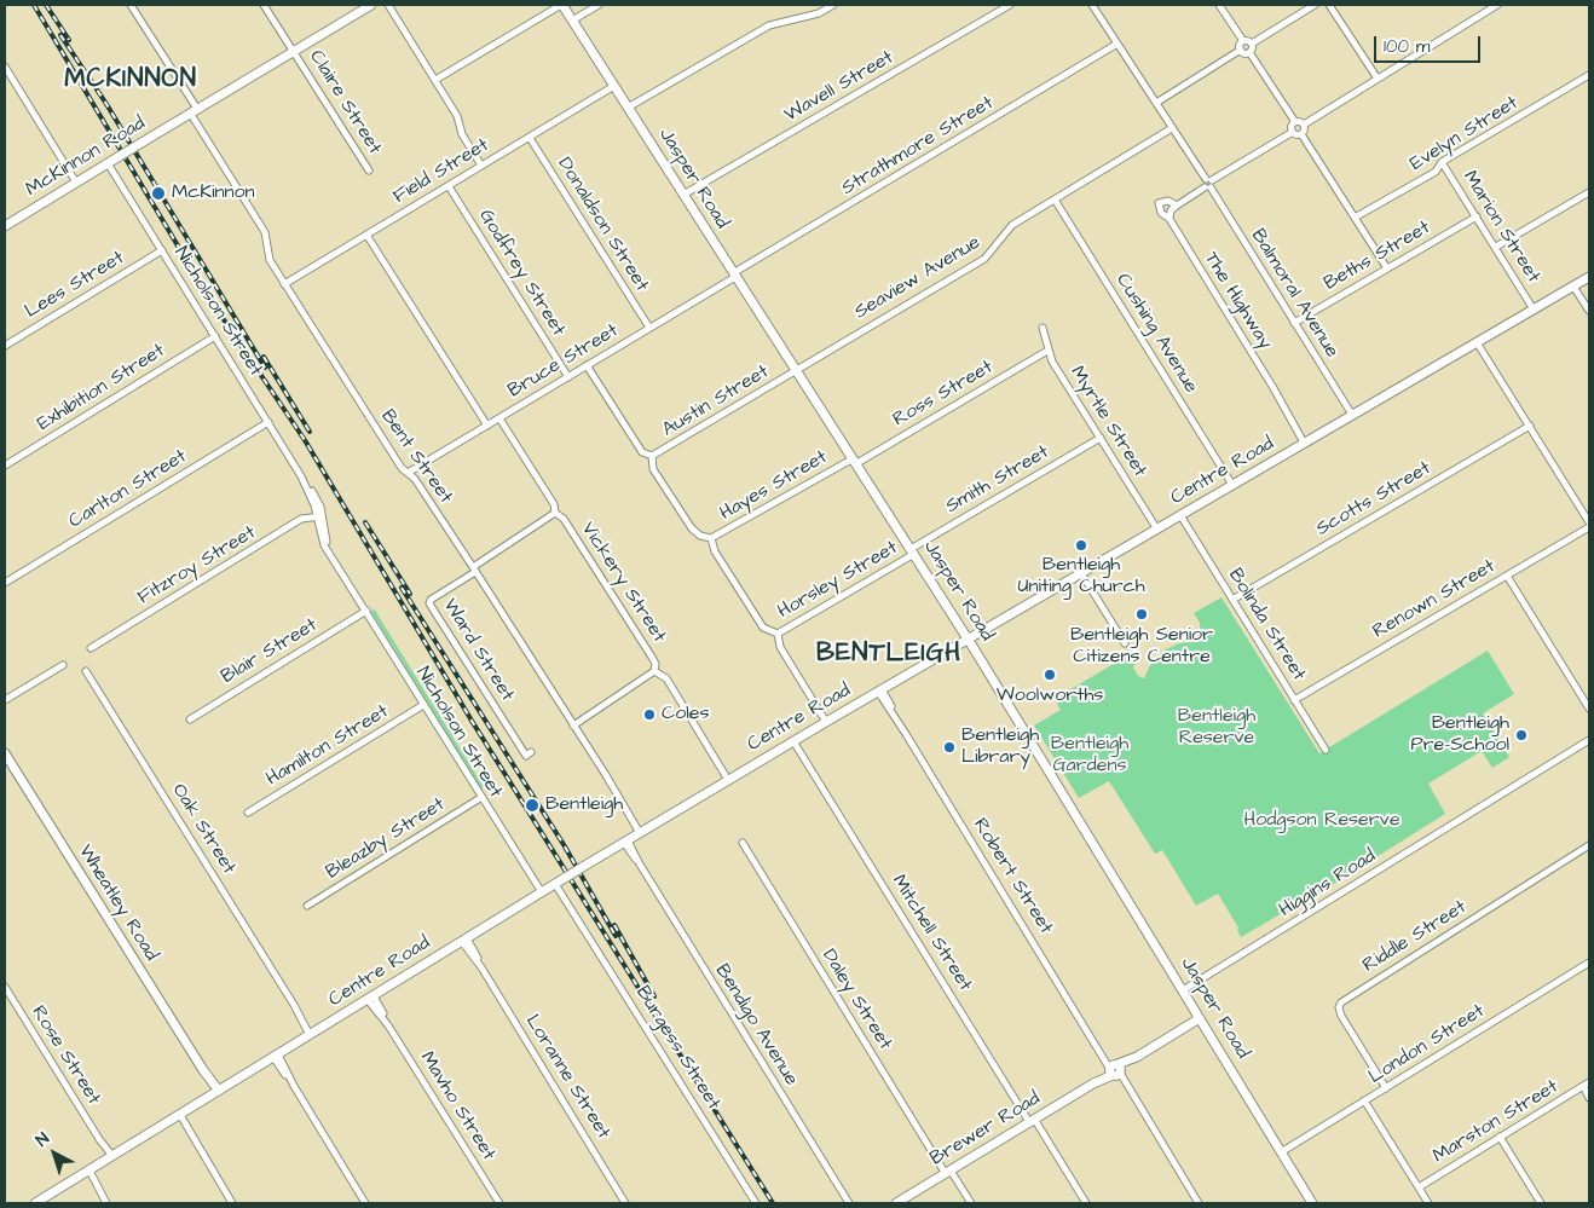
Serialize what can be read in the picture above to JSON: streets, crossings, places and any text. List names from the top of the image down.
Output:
{
  "streets": {
    "main road": [
      "McKinnon Road",
      "Jasper Road",
      "Centre Road",
      "Wheatley Road",
      "Brewer Road"
    ],
    "street": [
      "Wavell Street",
      "Claire Street",
      "Evelyn Street",
      "Strathmore Street",
      "Field Street",
      "Donaldson Street",
      "Marion Street",
      "Beths Street",
      "Godfrey Street",
      "Seaview Avenue",
      "Lees Street",
      "Balmoral Avenue",
      "The Highway",
      "Nicholson Street",
      "Cushing Avenue",
      "Bruce Street",
      "Exhibition Street",
      "Ross Street",
      "Austin Street",
      "Myrtle Street",
      "Bent Street",
      "Smith Street",
      "Hayes Street",
      "Carlton Street",
      "Scotts Street",
      "Fitzroy Street",
      "Horsley Street",
      "Vickery Street",
      "Renown Street",
      "Bolinda Street",
      "Ward Street",
      "Blair Street",
      "Hamilton Street",
      "Oak Street",
      "Bleazby Street",
      "Robert Street",
      "Higgins Road",
      "Mitchell Street",
      "Riddle Street",
      "Daley Street",
      "Bendigo Avenue",
      "London Street",
      "Burgess Street",
      "Rose Street",
      "Loranne Street",
      "Mavho Street",
      "Marston Street"
    ]
  },
  "crossings": [
    ["Wavell Street", "Jasper Road"],
    ["Claire Street", "McKinnon Road"],
    ["Evelyn Street", "Marion Street"],
    ["Strathmore Street", "Jasper Road"],
    ["Strathmore Street", "Balmoral Avenue"],
    ["Strathmore Street", "Bruce Street"],
    ["McKinnon Road", "Nicholson Street"],
    ["McKinnon Road", "Bent Street"],
    ["Field Street", "Jasper Road"],
    ["Field Street", "Donaldson Street"],
    ["Field Street", "Godfrey Street"],
    ["Field Street", "Bent Street"],
    ["Jasper Road", "Seaview Avenue"],
    ["Jasper Road", "Bruce Street"],
    ["Jasper Road", "Ross Street"],
    ["Jasper Road", "Austin Street"],
    ["Jasper Road", "Centre Road"],
    ["Jasper Road", "Smith Street"],
    ["Jasper Road", "Hayes Street"],
    ["Jasper Road", "Horsley Street"],
    ["Jasper Road", "Higgins Road"],
    ["Jasper Road", "London Street"],
    ["Jasper Road", "Brewer Road"],
    ["Donaldson Street", "Bruce Street"],
    ["Marion Street", "Beths Street"],
    ["Marion Street", "Centre Road"],
    ["Beths Street", "Balmoral Avenue"],
    ["Godfrey Street", "Bruce Street"],
    ["Seaview Avenue", "Balmoral Avenue"],
    ["Seaview Avenue", "Cushing Avenue"],
    ["Seaview Avenue", "Austin Street"],
    ["Lees Street", "Nicholson Street"],
    ["Balmoral Avenue", "Centre Road"],
    ["The Highway", "Centre Road"],
    ["Nicholson Street", "Exhibition Street"],
    ["Nicholson Street", "Centre Road"],
    ["Nicholson Street", "Carlton Street"],
    ["Nicholson Street", "Fitzroy Street"],
    ["Nicholson Street", "Blair Street"],
    ["Nicholson Street", "Hamilton Street"],
    ["Nicholson Street", "Bleazby Street"],
    ["Cushing Avenue", "Centre Road"],
    ["Bruce Street", "Bent Street"],
    ["Bruce Street", "Vickery Street"],
    ["Ross Street", "Myrtle Street"],
    ["Ross Street", "Hayes Street"],
    ["Myrtle Street", "Centre Road"],
    ["Myrtle Street", "Smith Street"],
    ["Bent Street", "Centre Road"],
    ["Bent Street", "Ward Street"],
    ["Centre Road", "Vickery Street"],
    ["Centre Road", "Bolinda Street"],
    ["Centre Road", "Oak Street"],
    ["Centre Road", "Robert Street"],
    ["Centre Road", "Wheatley Road"],
    ["Centre Road", "Mitchell Street"],
    ["Centre Road", "Bendigo Avenue"],
    ["Centre Road", "Burgess Street"],
    ["Centre Road", "Rose Street"],
    ["Centre Road", "Loranne Street"],
    ["Centre Road", "Mavho Street"],
    ["Smith Street", "Horsley Street"],
    ["Scotts Street", "Bolinda Street"],
    ["Vickery Street", "Ward Street"],
    ["Renown Street", "Bolinda Street"],
    ["Robert Street", "Brewer Road"],
    ["Mitchell Street", "Brewer Road"],
    ["Riddle Street", "London Street"],
    ["Daley Street", "Brewer Road"]
  ],
  "districts": ["MCKINNON", "BENTLEIGH"],
  "parks": ["Bentleigh Reserve", "Bentleigh Gardens", "Hodgson Reserve"],
  "places": [
    "McKinnon",
    "Bentleigh Uniting Church",
    "Bentleigh Senior Citizens Centre",
    "Woolworths",
    "Coles",
    "Bentleigh Pre-School",
    "Bentleigh Library",
    "Bentleigh"
  ],
  "scale_bar": "100 m",
  "north": "top left"
}
